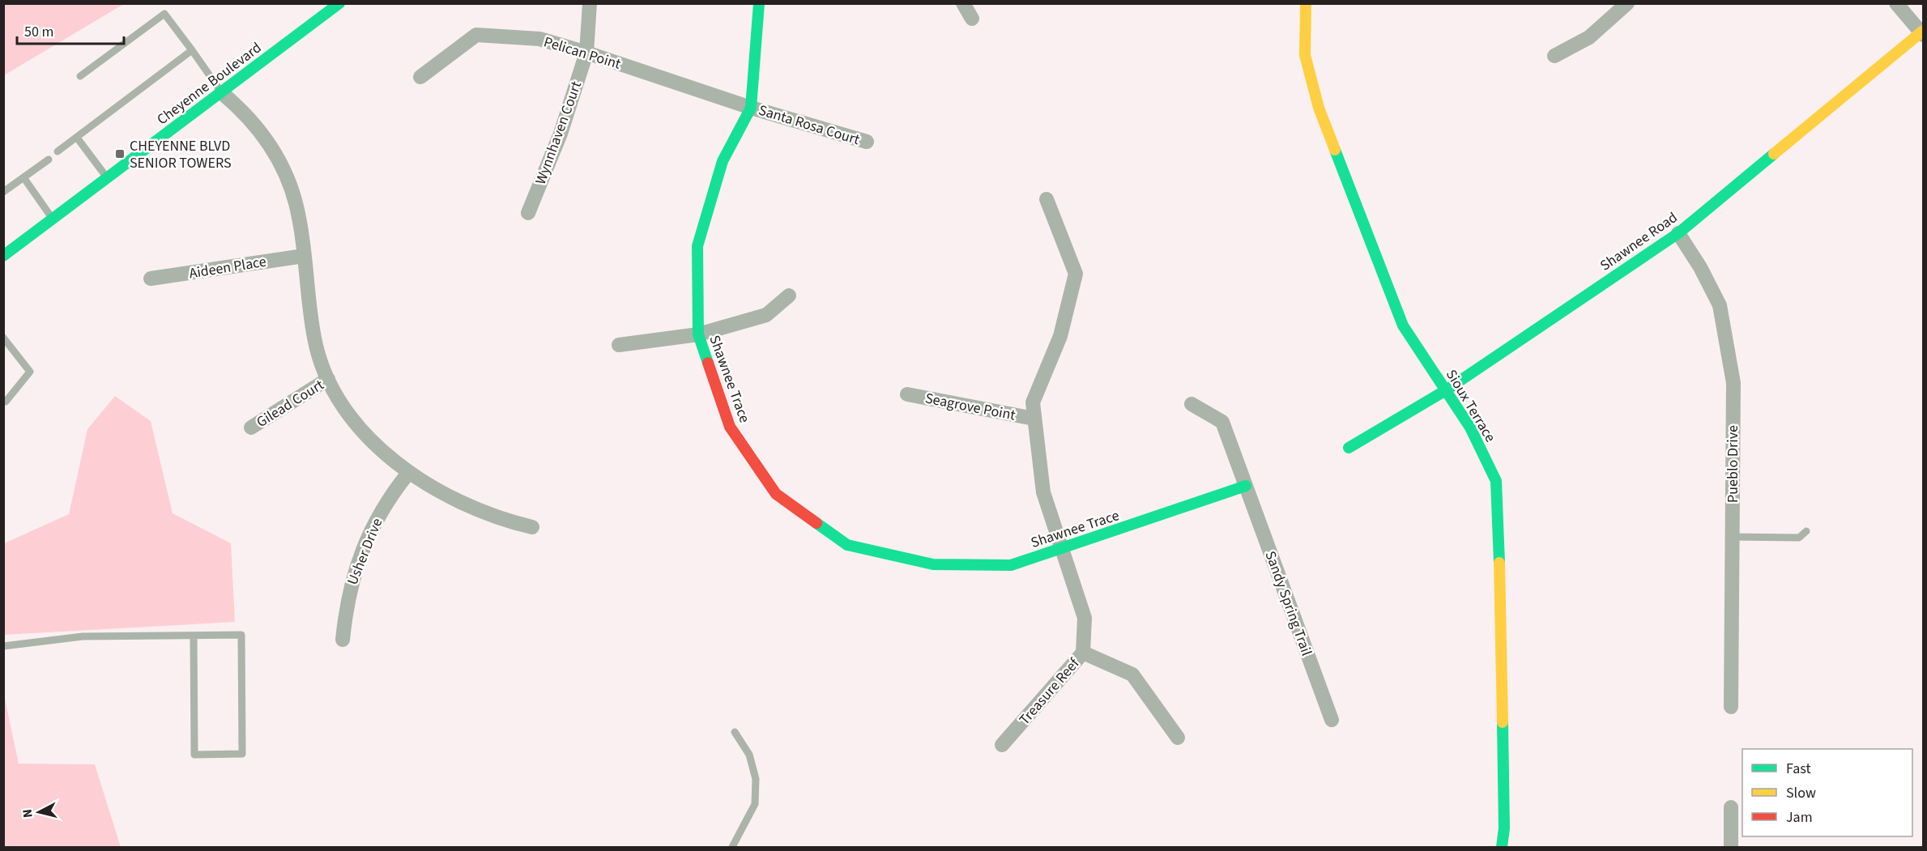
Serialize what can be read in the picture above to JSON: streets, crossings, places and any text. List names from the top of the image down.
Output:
{
  "streets": {
    "street": [
      "Pelican Point",
      "Cheyenne Boulevard",
      "Santa Rosa Court",
      "Wynnhaven Court",
      "Shawnee Road",
      "Aideen Place",
      "Shawnee Trace",
      "Gilead Court",
      "Sioux Terrace",
      "Seagrove Point",
      "Pueblo Drive",
      "Usher Drive",
      "Sandy Spring Trail",
      "Treasure Reef"
    ]
  },
  "crossings": [
    ["Pelican Point", "Santa Rosa Court"],
    ["Pelican Point", "Wynnhaven Court"],
    ["Pelican Point", "Shawnee Trace"],
    ["Santa Rosa Court", "Shawnee Trace"],
    ["Shawnee Road", "Sioux Terrace"],
    ["Shawnee Road", "Pueblo Drive"],
    ["Shawnee Trace", "Sandy Spring Trail"],
    ["Shawnee Trace", "Treasure Reef"],
    ["Seagrove Point", "Treasure Reef"]
  ],
  "places": {
    "transit": ["CHEYENNE BLVD SENIOR TOWERS"]
  },
  "legend": ["Fast", "Slow", "Jam"],
  "scale_bar": "50 m",
  "north": "left"
}
